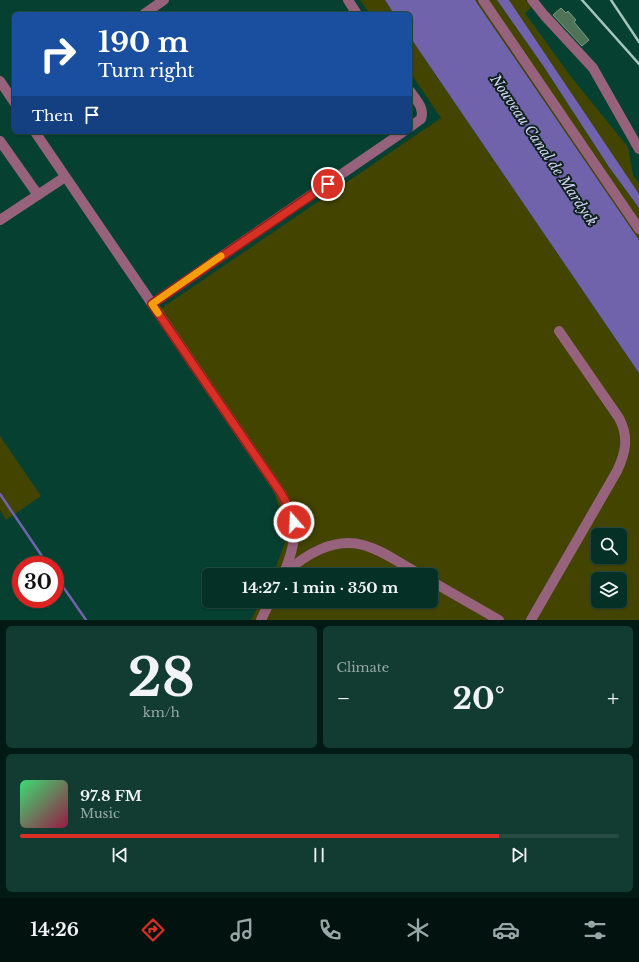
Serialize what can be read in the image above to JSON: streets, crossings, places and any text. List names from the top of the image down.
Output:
{
  "water": ["Nouveau Canal de Mardyck"],
  "page": {
    "turn": ["190 m", "Turn right"],
    "then": "Then",
    "limit": "30",
    "trip": "14:27 · 1 min · 350 m",
    "tile": [
      ["28", "km/h"],
      "Climate"
    ],
    "heat": ["−", "20°", "+"],
    "song": ["97.8 FM", "Music"],
    "tabs": "14:26"
  }
}
